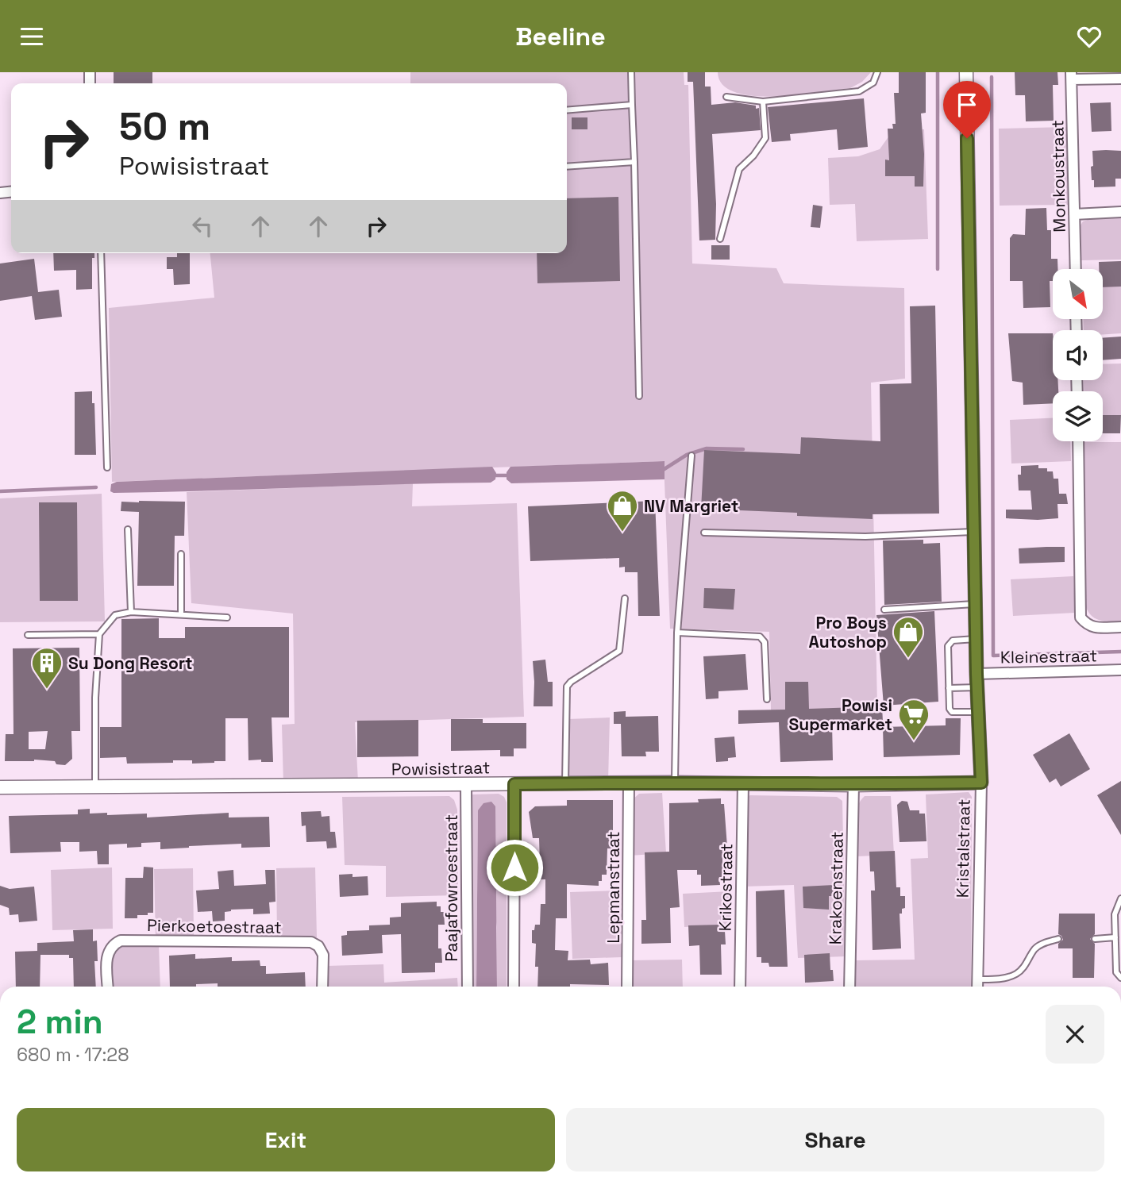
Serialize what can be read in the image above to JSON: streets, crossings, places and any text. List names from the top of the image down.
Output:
{
  "streets": {
    "street": [
      "Monkoustraat",
      "Kleinestraat",
      "Powisistraat",
      "Kristalstraat",
      "Lepmanstraat",
      "Krikostraat",
      "Paajafowroestraat",
      "Krakoenstraat",
      "Pierkoetoestraat"
    ]
  },
  "crossings": [
    ["Kleinestraat", "Kristalstraat"],
    ["Powisistraat", "Kristalstraat"],
    ["Powisistraat", "Lepmanstraat"],
    ["Powisistraat", "Krikostraat"],
    ["Powisistraat", "Paajafowroestraat"],
    ["Powisistraat", "Krakoenstraat"]
  ],
  "places": {
    "shop": ["NV Margriet", "Pro Boys Autoshop"],
    "building": ["Su Dong Resort"],
    "supermarket": ["Powisi Supermarket"]
  },
  "north": "bottom right",
  "page": {
    "header": "Beeline",
    "turn": ["50 m", "Powisistraat"],
    "heading": ["2 min", "680 m · 17:28"],
    "buttons": ["Exit", "Share"]
  }
}
